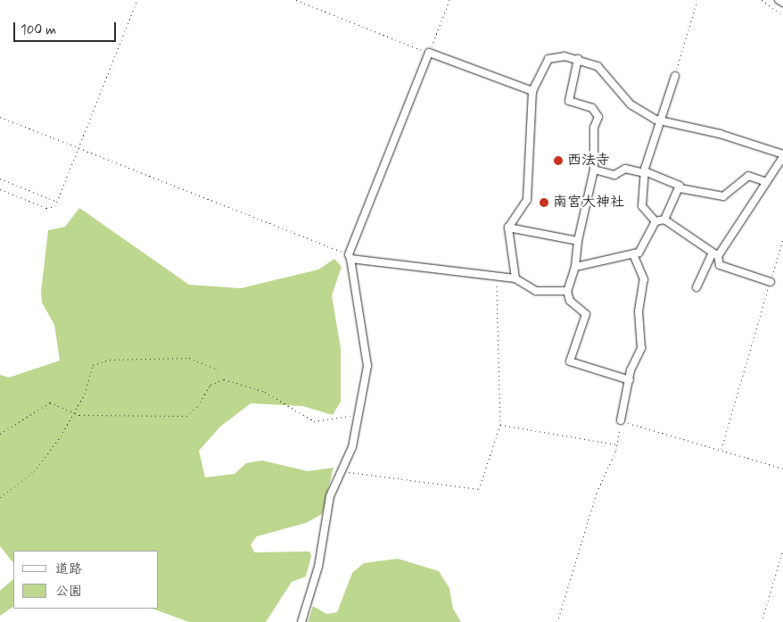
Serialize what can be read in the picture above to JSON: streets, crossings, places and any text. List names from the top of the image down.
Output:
{
  "places": ["西法寺", "南宮大神社"],
  "legend": ["道路", "公園"],
  "scale_bar": "100 m"
}
